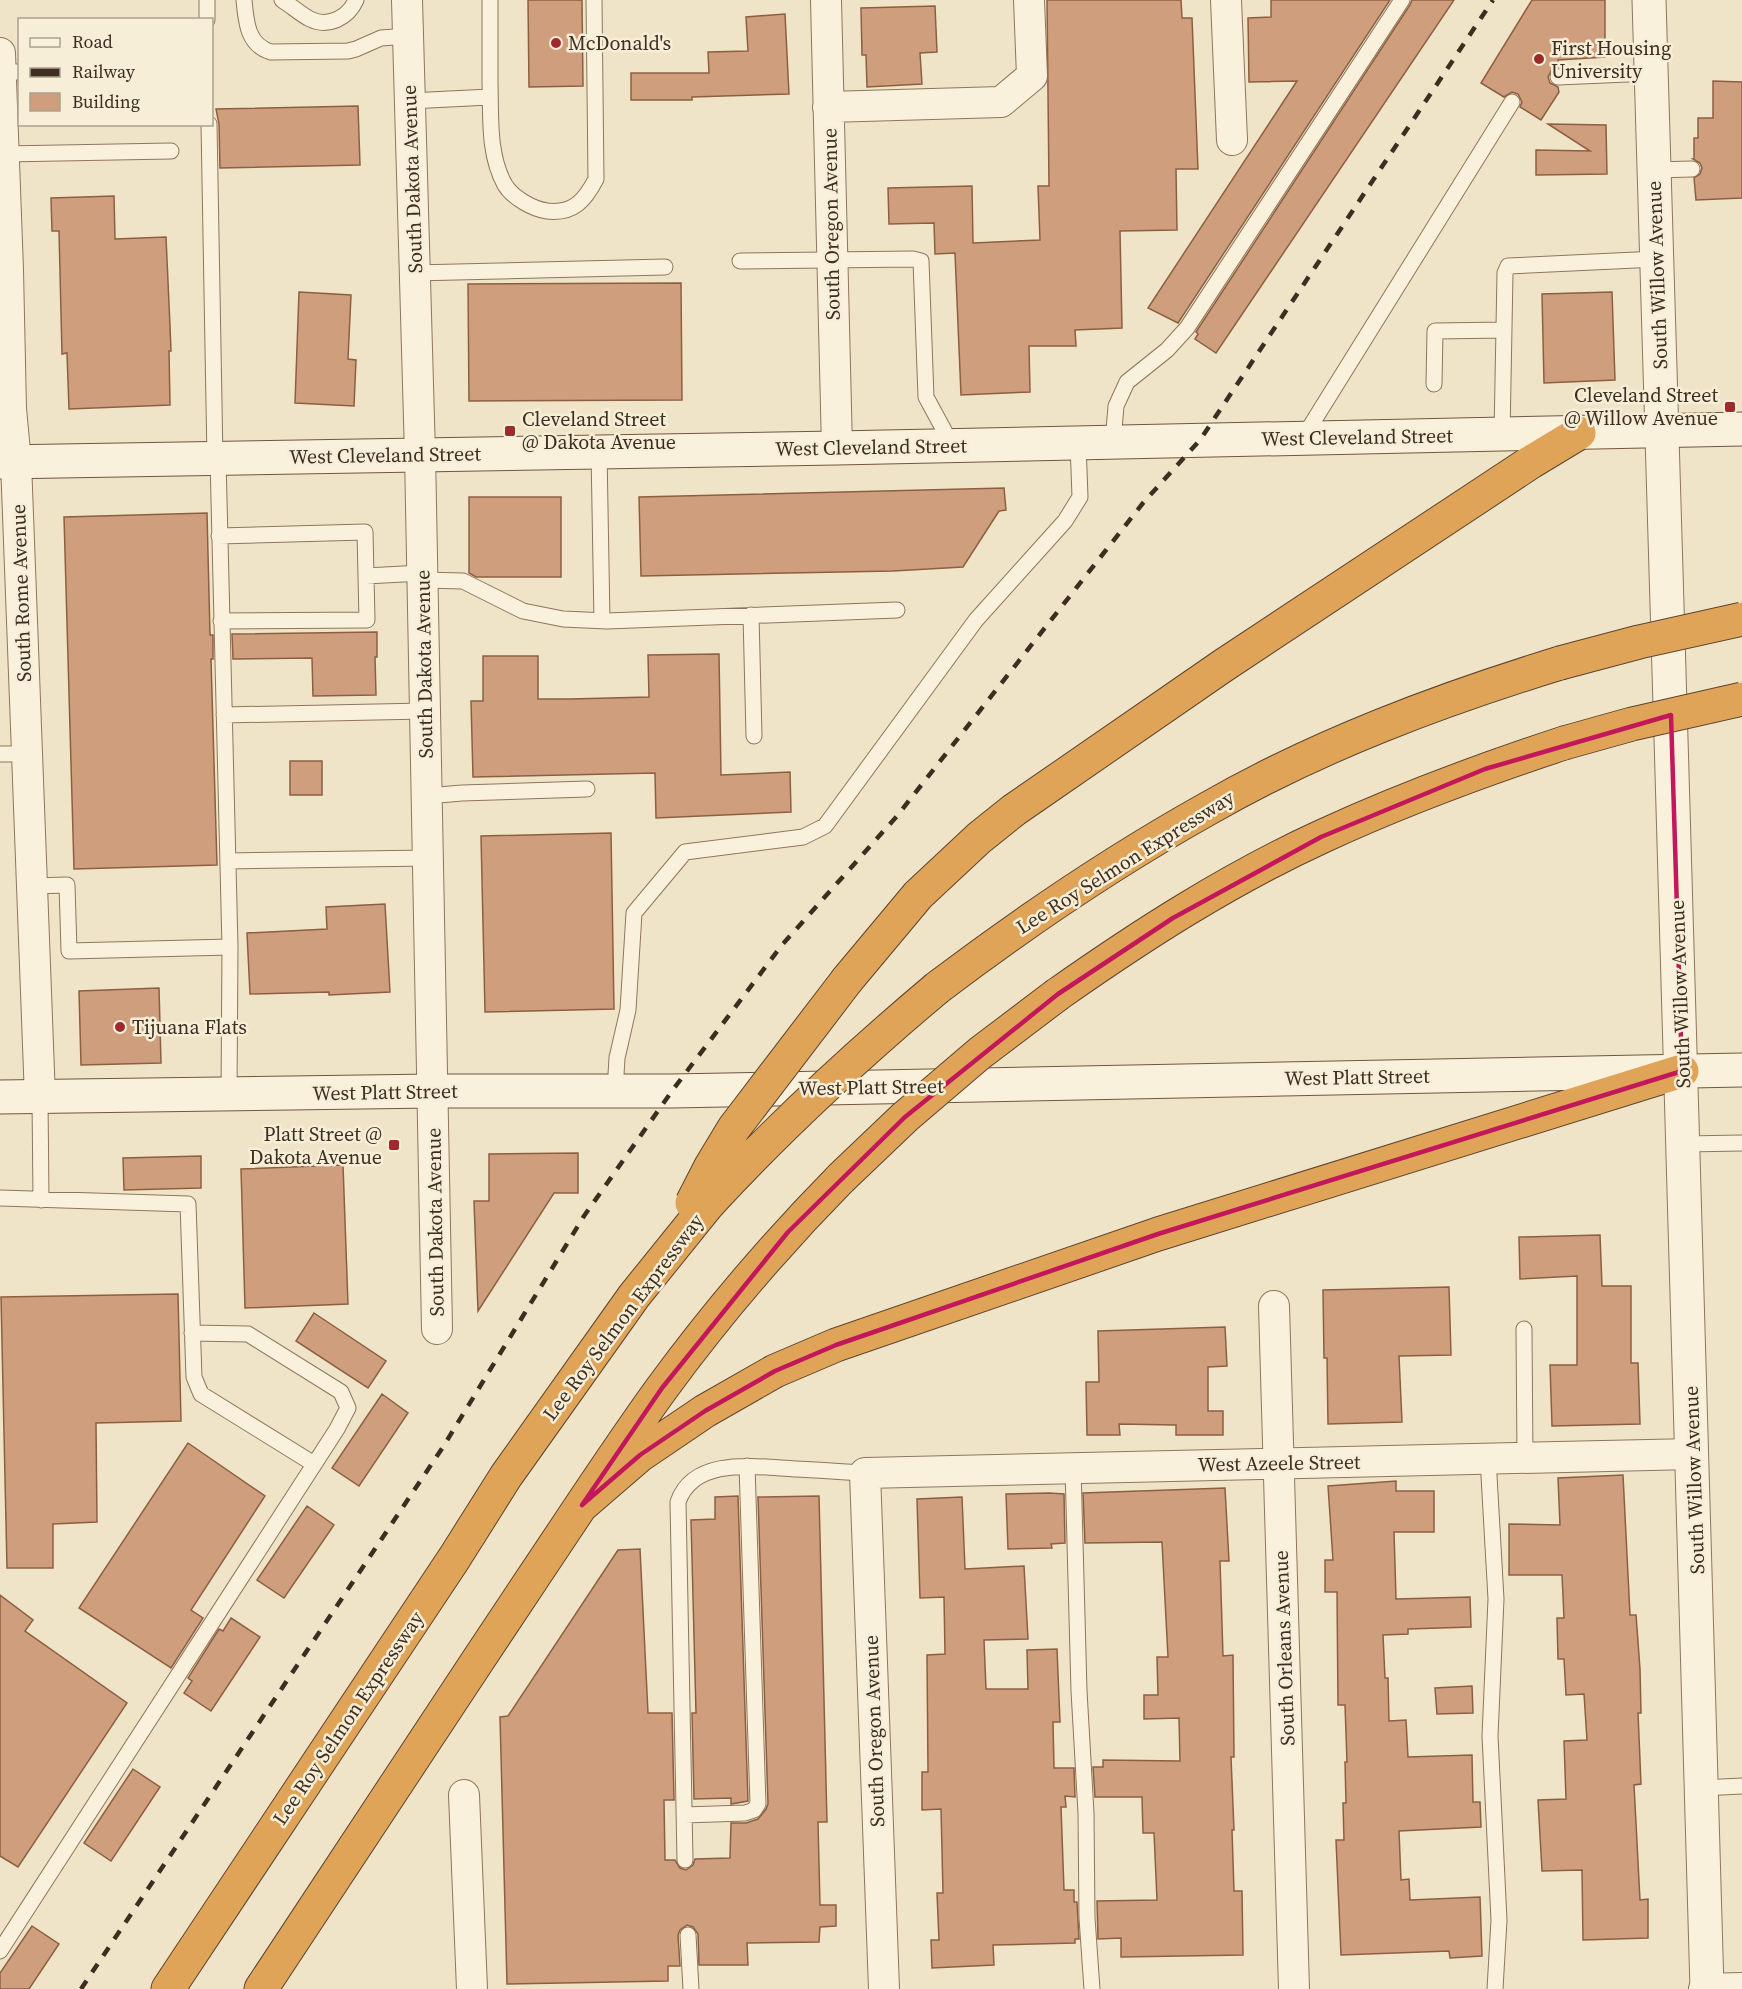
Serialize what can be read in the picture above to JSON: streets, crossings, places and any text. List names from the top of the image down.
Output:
{
  "streets": {
    "highway": ["Lee Roy Selmon Expressway"],
    "main road": ["South Willow Avenue", "West Cleveland Street", "West Platt Street"],
    "street": [
      "South Dakota Avenue",
      "South Oregon Avenue",
      "South Rome Avenue",
      "West Azeele Street",
      "South Orleans Avenue"
    ]
  },
  "crossings": [
    ["South Dakota Avenue", "West Cleveland Street"],
    ["South Dakota Avenue", "West Platt Street"],
    ["South Oregon Avenue", "West Cleveland Street"],
    ["South Oregon Avenue", "West Azeele Street"],
    ["South Willow Avenue", "West Cleveland Street"],
    ["South Willow Avenue", "West Platt Street"],
    ["South Willow Avenue", "West Azeele Street"],
    ["West Cleveland Street", "South Rome Avenue"],
    ["South Rome Avenue", "West Platt Street"],
    ["West Azeele Street", "South Orleans Avenue"]
  ],
  "places": {
    "other": ["McDonald's", "First Housing University", "Tijuana Flats"],
    "transit": ["Cleveland Street @ Willow Avenue", "Cleveland Street @ Dakota Avenue", "Platt Street @ Dakota Avenue"]
  },
  "legend": ["Road", "Railway", "Building"]
}
